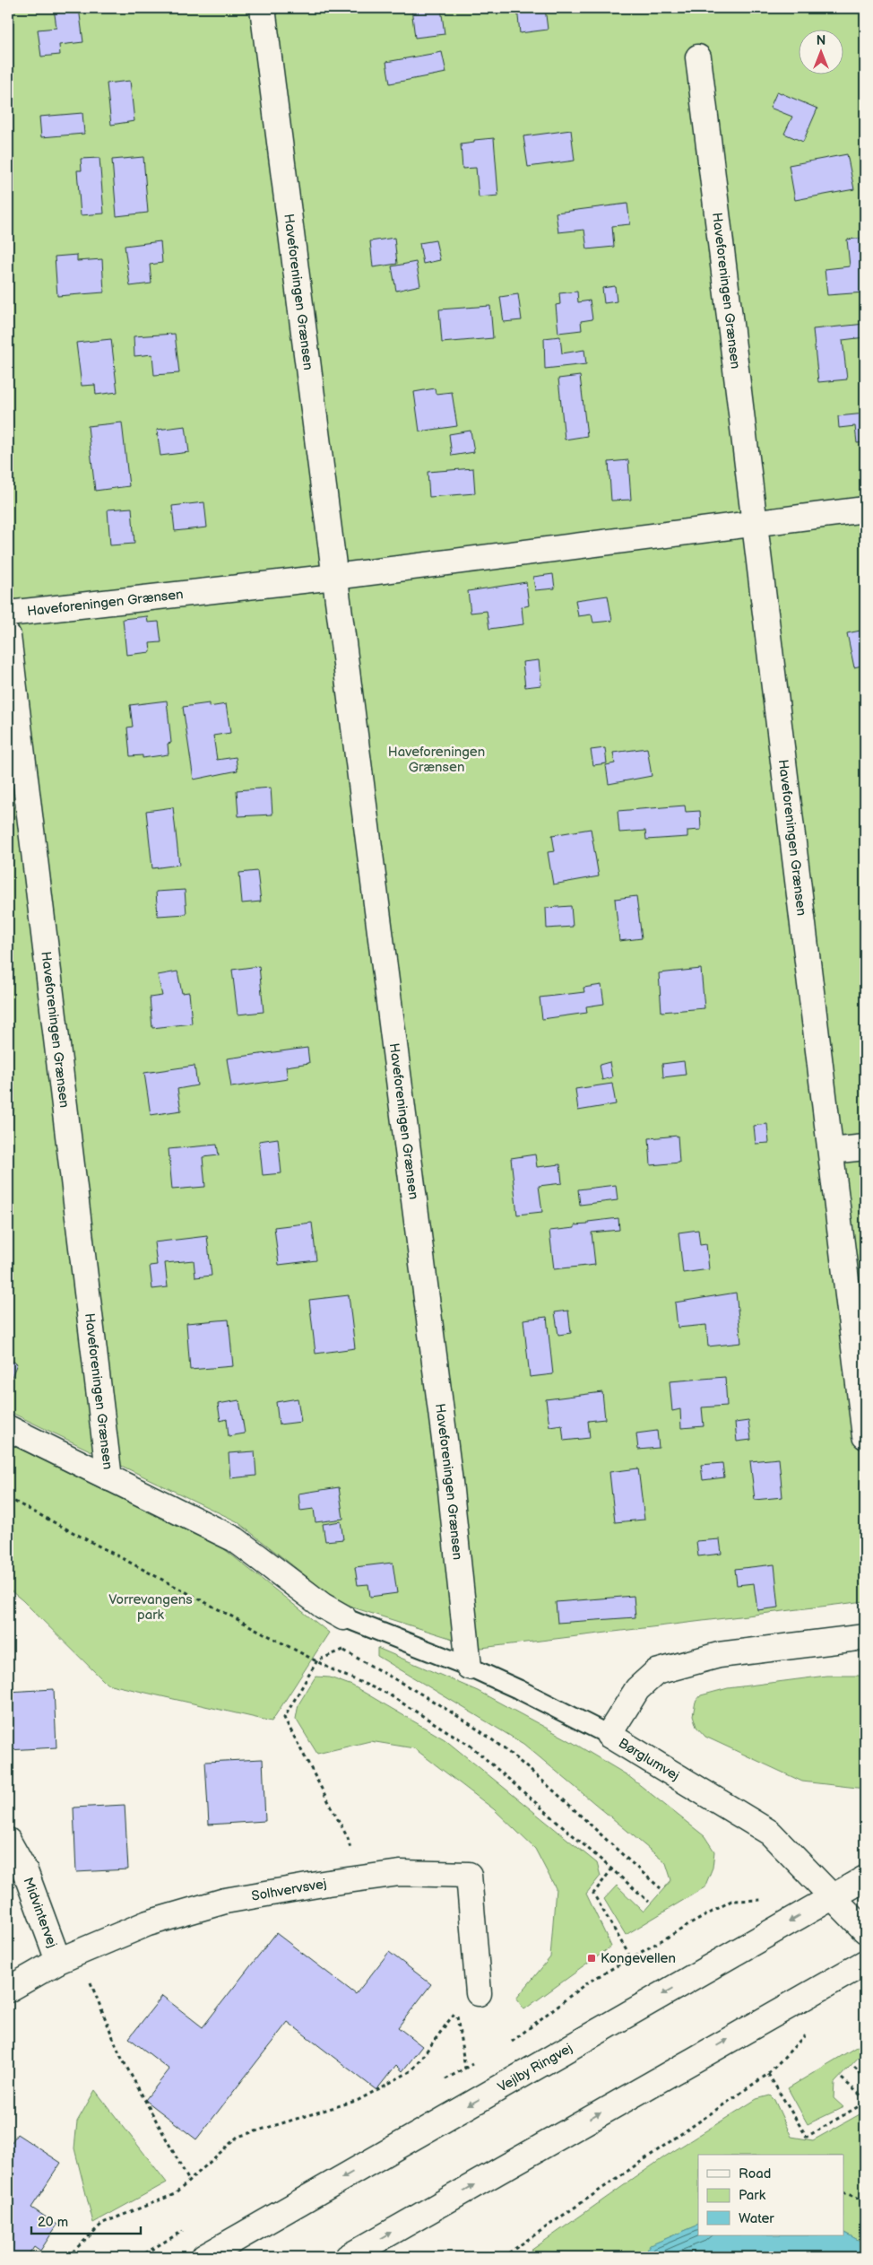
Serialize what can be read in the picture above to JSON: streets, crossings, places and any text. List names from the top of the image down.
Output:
{
  "streets": {
    "street": [
      "Haveforeningen Grænsen",
      "Børglumvej",
      "Solhvervsvej",
      "Midvintervej",
      "Vejlby Ringvej"
    ]
  },
  "crossings": [
    ["Børglumvej", "Vejlby Ringvej"],
    ["Solhvervsvej", "Midvintervej"]
  ],
  "parks": ["Haveforeningen Grænsen", "Vorrevangens park"],
  "places": {
    "transit": ["Kongevellen"]
  },
  "legend": ["Road", "Park", "Water"],
  "scale_bar": "20 m",
  "north": "top"
}
